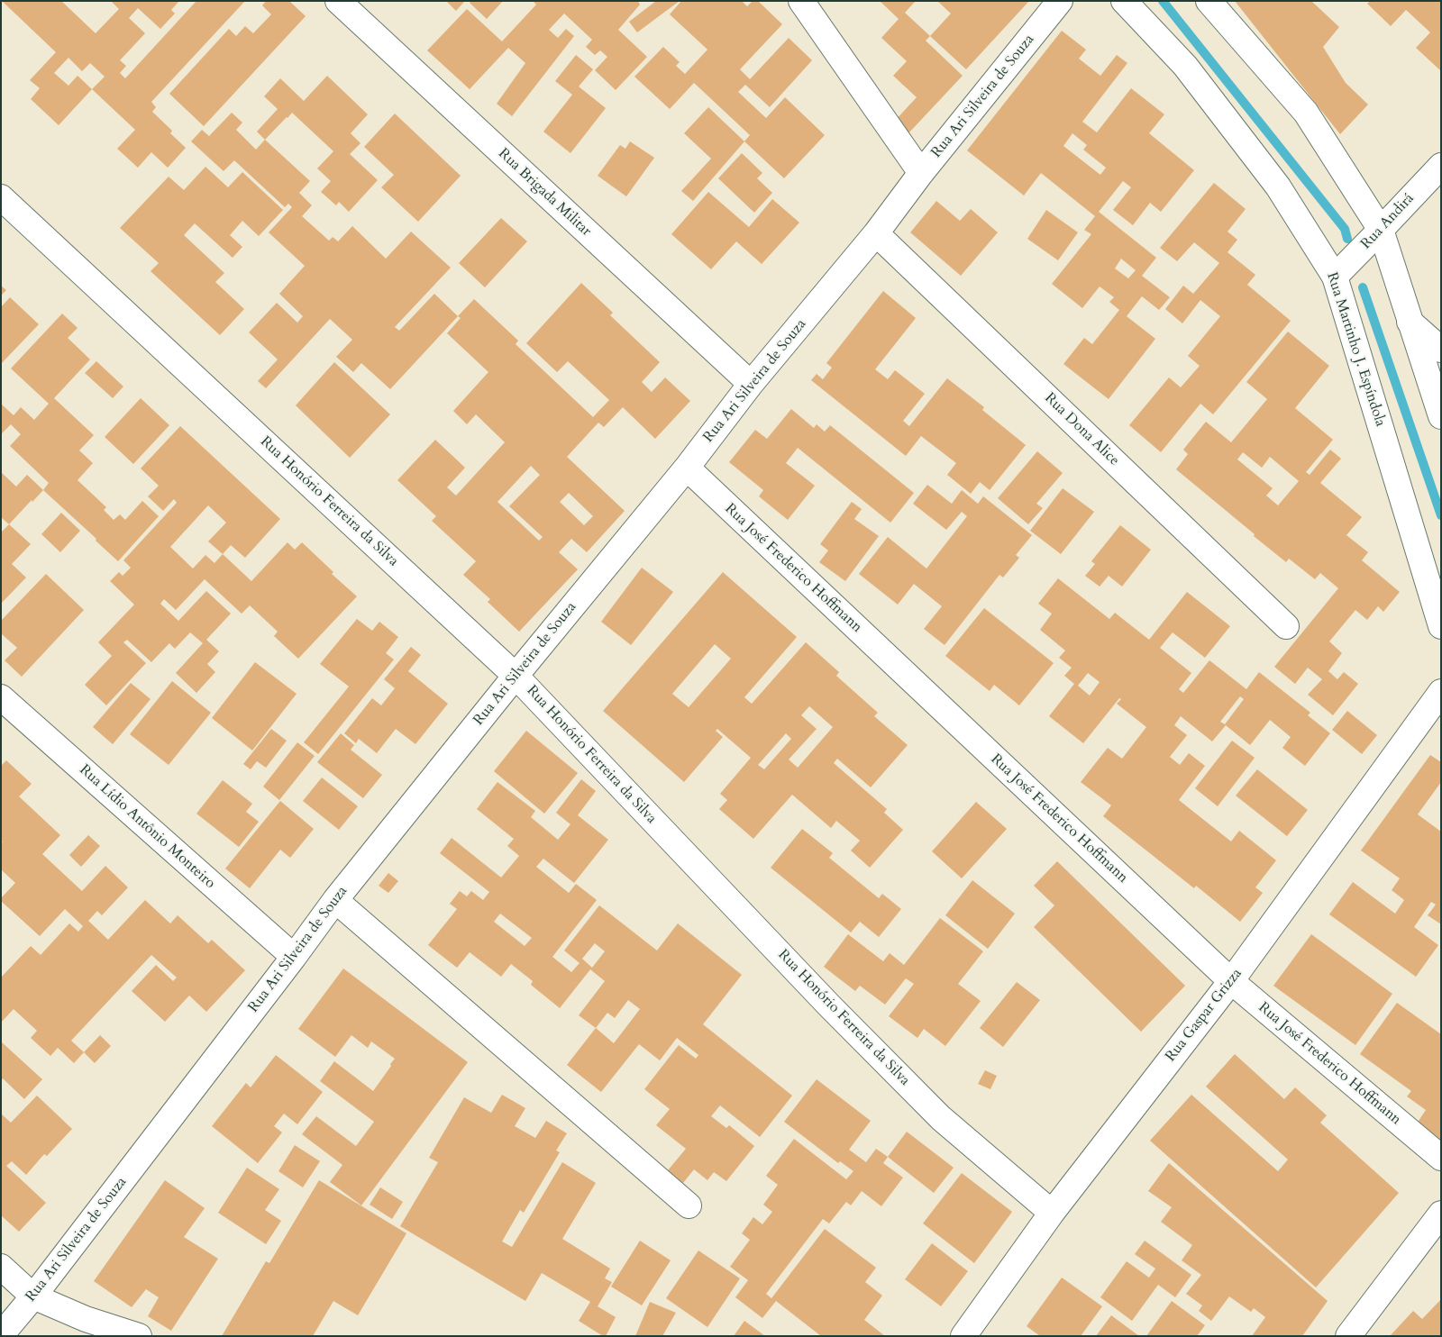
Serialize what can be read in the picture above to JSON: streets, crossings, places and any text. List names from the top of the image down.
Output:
{
  "streets": {
    "street": [
      "Rua Ari Silveira de Souza",
      "Rua Brigada Militar",
      "Rua Andirá",
      "Rua Martinho J. Espíndola",
      "Rua Dona Alice",
      "Rua Honório Ferreira da Silva",
      "Rua José Frederico Hoffmann",
      "Rua Lídio Antônio Monteiro",
      "Rua Gaspar Grizza"
    ]
  },
  "crossings": [
    ["Rua Ari Silveira de Souza", "Rua Brigada Militar"],
    ["Rua Ari Silveira de Souza", "Rua Dona Alice"],
    ["Rua Ari Silveira de Souza", "Rua Honório Ferreira da Silva"],
    ["Rua Ari Silveira de Souza", "Rua José Frederico Hoffmann"],
    ["Rua Ari Silveira de Souza", "Rua Lídio Antônio Monteiro"],
    ["Rua Andirá", "Rua Martinho J. Espíndola"],
    ["Rua Honório Ferreira da Silva", "Rua Gaspar Grizza"],
    ["Rua José Frederico Hoffmann", "Rua Gaspar Grizza"]
  ]
}
